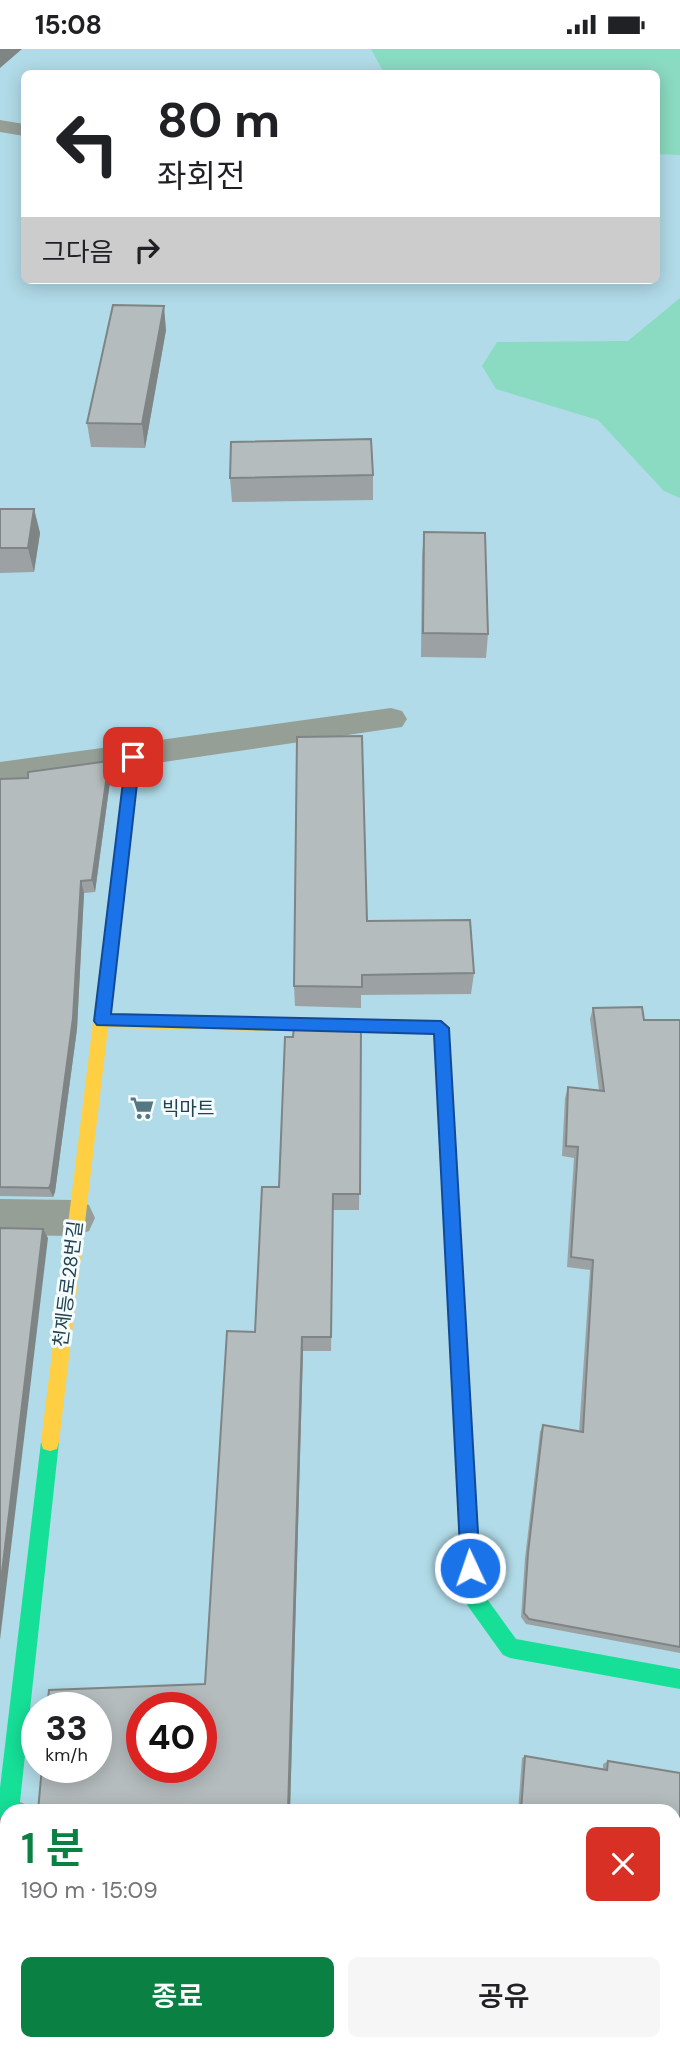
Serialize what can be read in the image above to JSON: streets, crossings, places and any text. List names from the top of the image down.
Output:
{
  "streets": {
    "street": ["천제등로28번길"]
  },
  "places": {
    "supermarket": ["빅마트"]
  },
  "page": {
    "status": "15:08",
    "turn": ["80 m", "좌회전"],
    "then": "그다음",
    "speed": "33 km/h",
    "limit": "40",
    "heading": ["1 분", "190 m · 15:09"],
    "buttons": ["종료", "공유"]
  }
}
